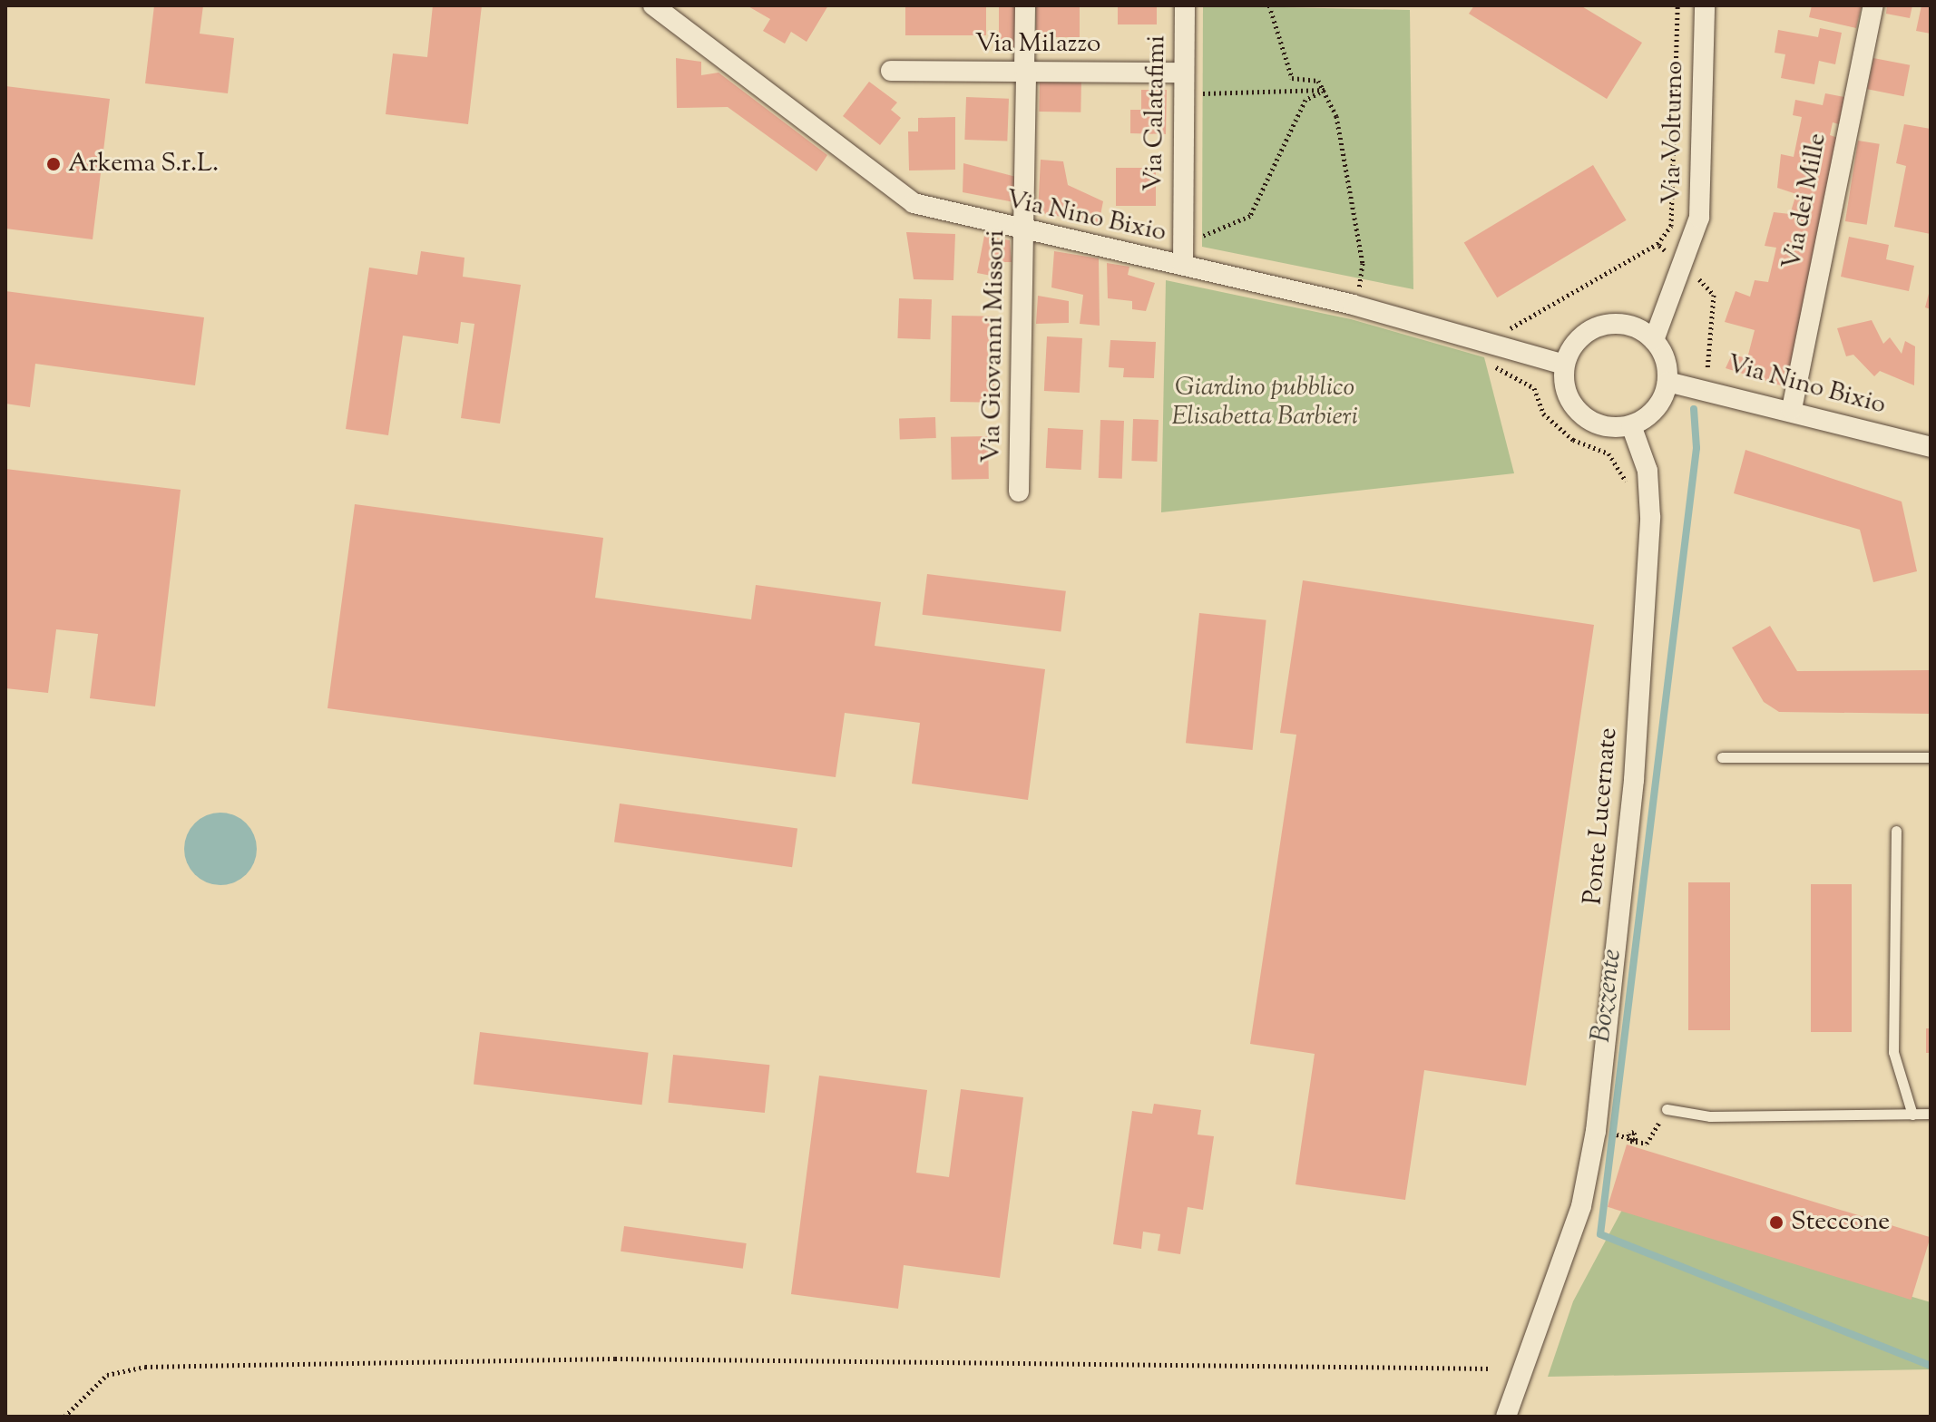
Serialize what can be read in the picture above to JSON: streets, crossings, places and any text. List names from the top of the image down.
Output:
{
  "streets": {
    "street": [
      "Via Milazzo",
      "Via Calatafimi",
      "Via Volturno",
      "Via dei Mille",
      "Via Nino Bixio",
      "Via Giovanni Missori",
      "Ponte Lucernate"
    ]
  },
  "crossings": [
    ["Via Milazzo", "Via Calatafimi"],
    ["Via Milazzo", "Via Giovanni Missori"],
    ["Via Calatafimi", "Via Nino Bixio"],
    ["Via Volturno", "Via Nino Bixio"],
    ["Via Volturno", "Ponte Lucernate"],
    ["Via dei Mille", "Via Nino Bixio"],
    ["Via Nino Bixio", "Via Giovanni Missori"],
    ["Via Nino Bixio", "Ponte Lucernate"]
  ],
  "water": ["Bozzente"],
  "parks": ["Giardino pubblico Elisabetta Barbieri"],
  "places": ["Arkema S.r.L.", "Steccone"]
}
